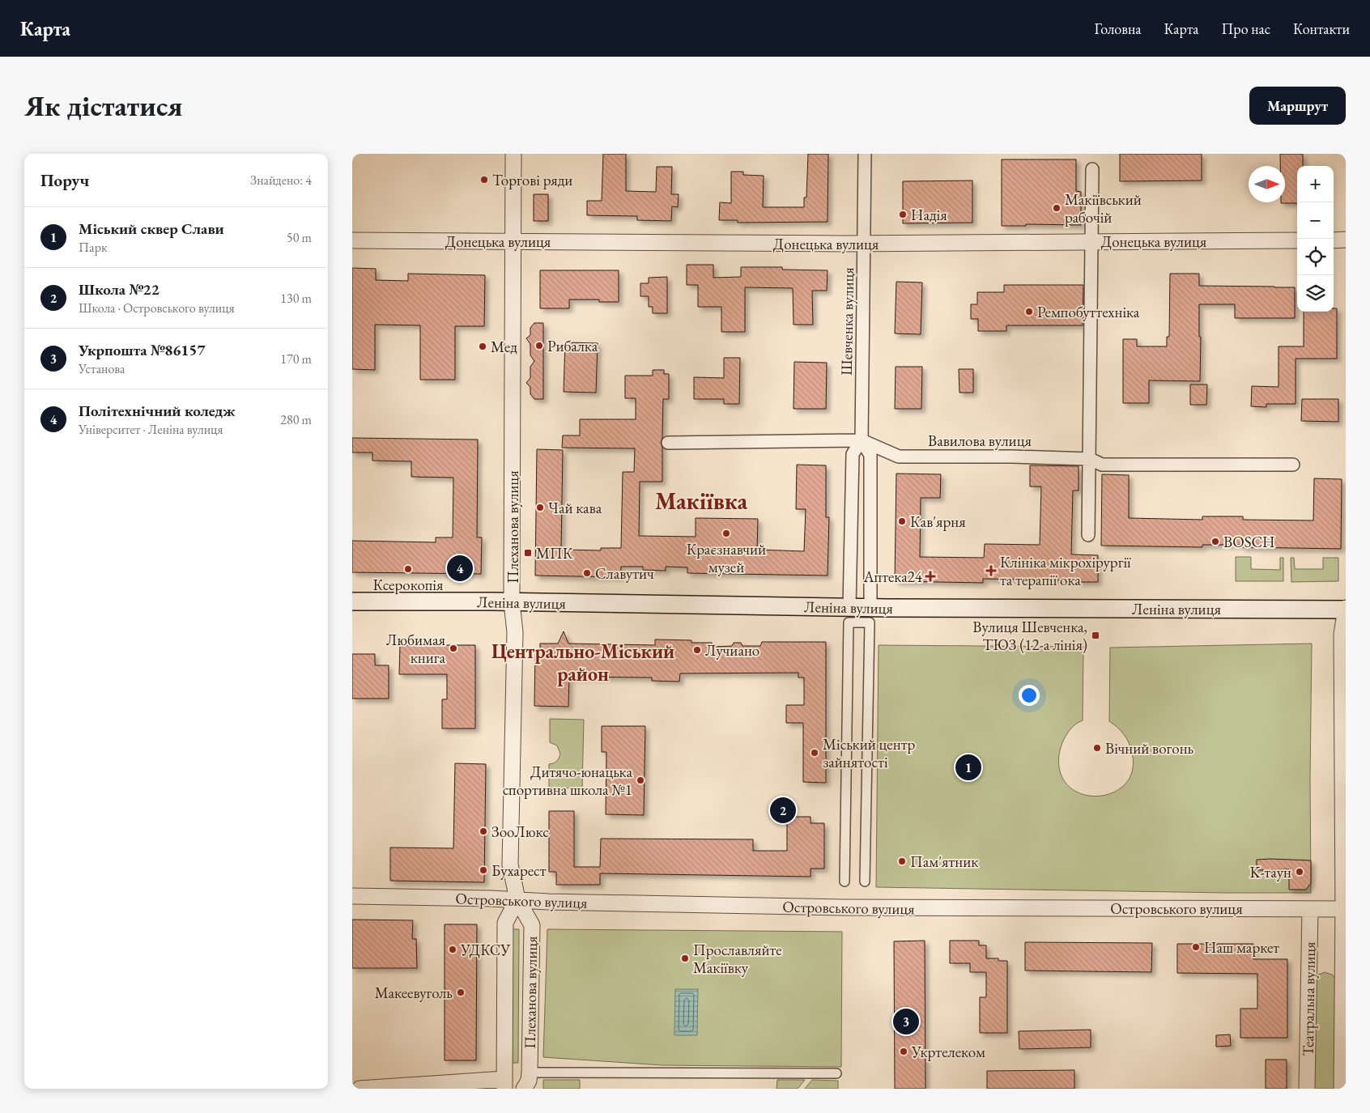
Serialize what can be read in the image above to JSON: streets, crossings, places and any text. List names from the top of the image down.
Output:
{
  "streets": {
    "main road": ["Леніна вулиця"],
    "street": [
      "Донецька вулиця",
      "Шевченка вулиця",
      "Вавилова вулиця",
      "Плеханова вулиця",
      "Островського вулиця",
      "Театральна вулиця"
    ]
  },
  "crossings": [
    ["Донецька вулиця", "Шевченка вулиця"],
    ["Донецька вулиця", "Плеханова вулиця"],
    ["Шевченка вулиця", "Вавилова вулиця"],
    ["Шевченка вулиця", "Леніна вулиця"],
    ["Плеханова вулиця", "Леніна вулиця"],
    ["Плеханова вулиця", "Островського вулиця"],
    ["Островського вулиця", "Театральна вулиця"]
  ],
  "districts": ["Макіївка", "Центрально-Міський район"],
  "places": {
    "other": [
      "Торгові ряди",
      "Макіївський рабочій",
      "Надія",
      "Ремпобуттехніка",
      "Рибалка",
      "Мед",
      "Чай кава",
      "Кав'ярня",
      "Краєзнавчий музей",
      "BOSCH",
      "Ксерокопія",
      "Славутич",
      "Любимая книга",
      "Лучиано",
      "Вічний вогонь",
      "Міський центр зайнятості",
      "Дитячо-юнацька спортивна школа №1",
      "ЗооЛюкс",
      "Пам'ятник",
      "Бухарест",
      "K-таун",
      "Наш маркет",
      "УДКСУ",
      "Прославляйте Макіївку",
      "Макеевуголь",
      "Укртелеком"
    ],
    "transit": ["МПК", "Вулиця Шевченка, ТЮЗ (12-а лінія)"],
    "health": ["Клініка мікрохірургії та терапії ока", "Аптека24"]
  },
  "north": "right",
  "page": {
    "header": "Карта",
    "nav": [
      "Головна",
      "Карта",
      "Про нас",
      "Контакти"
    ],
    "buttons": "Маршрут",
    "title": "Як дістатися",
    "heading": ["Поруч", "Знайдено: 4"],
    "map_buttons": ["+", "−"],
    "list": [
      {
        "mark": "1",
        "name": "Міський сквер Слави",
        "note": "Парк",
        "value": "50 m"
      },
      {
        "mark": "2",
        "name": "Школа №22",
        "note": "Школа · Островського вулиця",
        "value": "130 m"
      },
      {
        "mark": "3",
        "name": "Укрпошта №86157",
        "note": "Установа",
        "value": "170 m"
      },
      {
        "mark": "4",
        "name": "Полiтехнiчний коледж",
        "note": "Університет · Леніна вулиця",
        "value": "280 m"
      }
    ],
    "pins": [
      "4",
      "1",
      "2",
      "3"
    ]
  }
}
